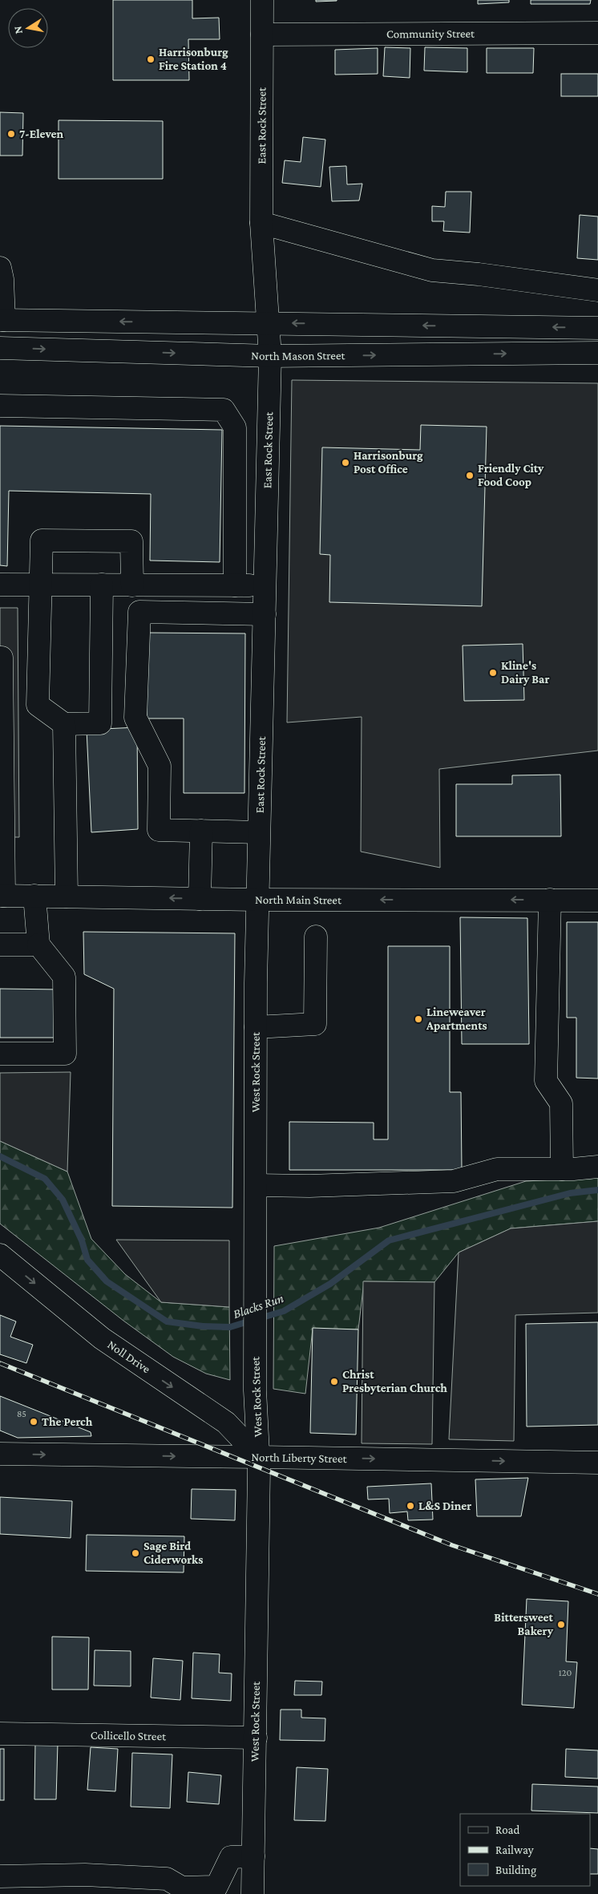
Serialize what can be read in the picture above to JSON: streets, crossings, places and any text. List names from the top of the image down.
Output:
{
  "streets": {
    "street": [
      "Community Street",
      "East Rock Street",
      "North Mason Street",
      "North Main Street",
      "West Rock Street",
      "Noll Drive",
      "North Liberty Street",
      "Collicello Street"
    ]
  },
  "crossings": [
    ["Community Street", "East Rock Street"],
    ["East Rock Street", "North Mason Street"],
    ["East Rock Street", "North Main Street"],
    ["East Rock Street", "West Rock Street"],
    ["North Main Street", "West Rock Street"],
    ["West Rock Street", "Noll Drive"],
    ["West Rock Street", "North Liberty Street"],
    ["West Rock Street", "Collicello Street"],
    ["Noll Drive", "North Liberty Street"]
  ],
  "one_way": ["North Main Street", "Noll Drive", "North Liberty Street"],
  "water": ["Blacks Run"],
  "places": [
    "Harrisonburg Fire Station 4",
    "7-Eleven",
    "Harrisonburg Post Office",
    "Friendly City Food Coop",
    "Kline's Dairy Bar",
    "Lineweaver Apartments",
    "Christ Presbyterian Church",
    "The Perch",
    "L&S Diner",
    "Sage Bird Ciderworks",
    "Bittersweet Bakery"
  ],
  "house_numbers": ["85", "120"],
  "legend": ["Road", "Railway", "Building"],
  "north": "left"
}
